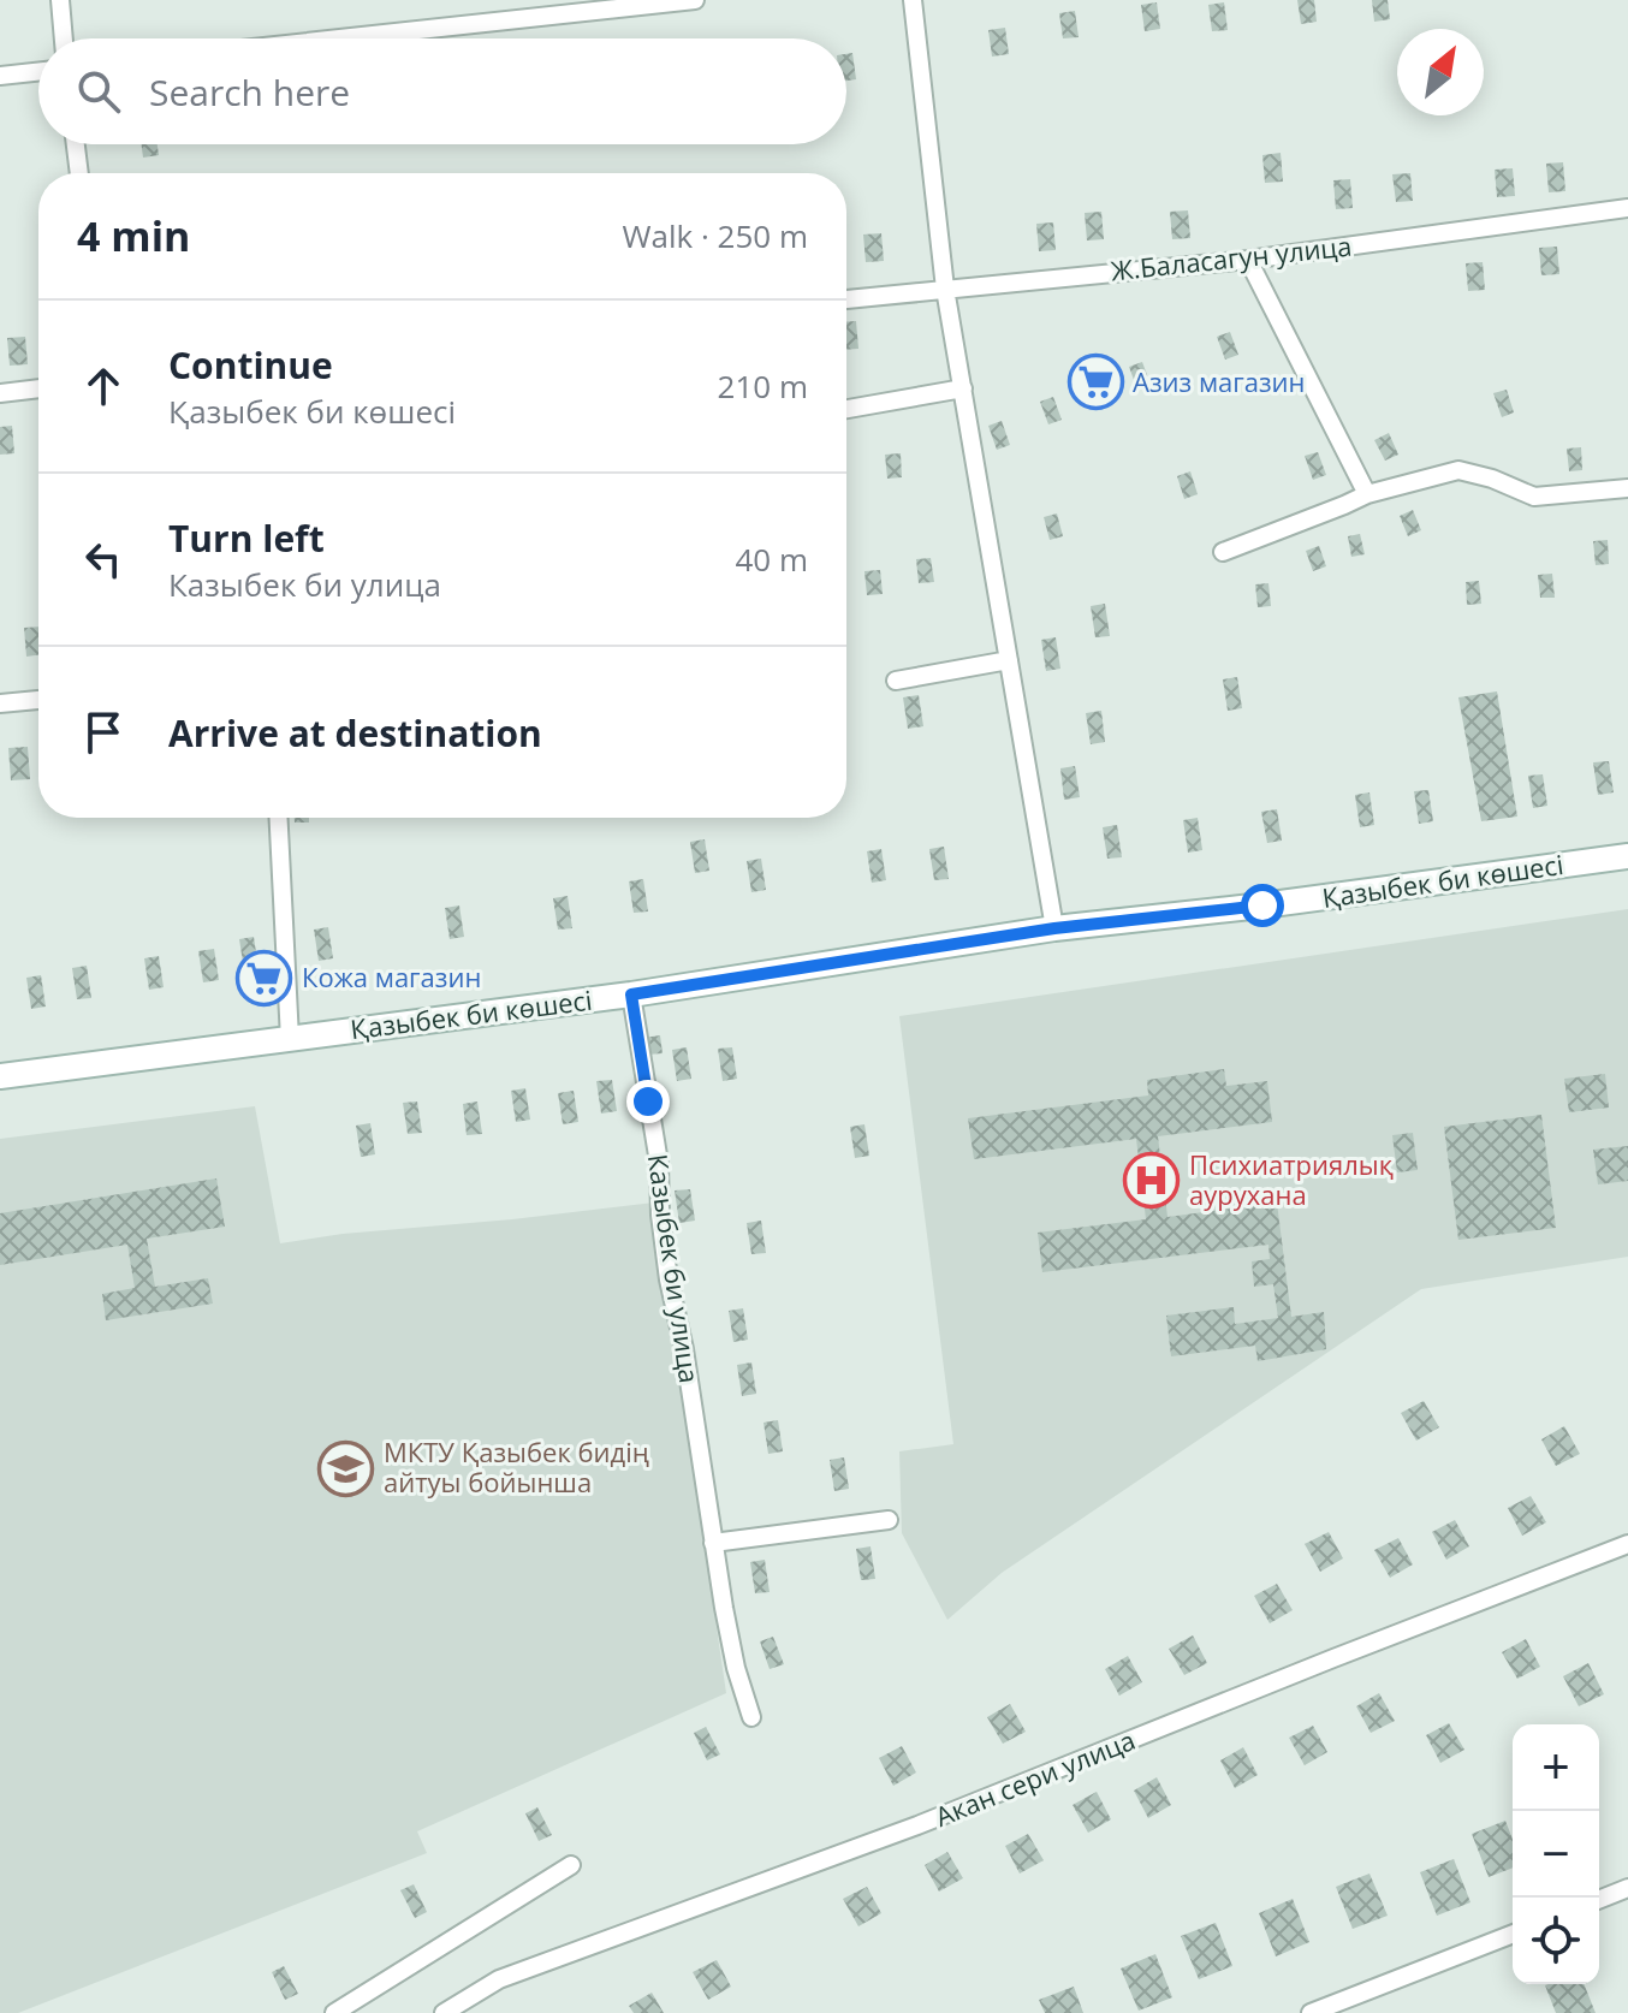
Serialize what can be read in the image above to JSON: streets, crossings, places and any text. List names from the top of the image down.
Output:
{
  "streets": {
    "main road": ["Қазыбек би көшесі"],
    "street": ["Ж.Баласагун улица", "Казыбек би улица", "Акан сери улица"]
  },
  "crossings": [
    ["Қазыбек би көшесі", "Казыбек би улица"]
  ],
  "places": {
    "supermarket": ["Азиз магазин", "Кожа магазин"],
    "hospital": ["Психиатриялық аурухана"],
    "school or university": ["МКТУ Қазыбек бидің айтуы бойынша"]
  },
  "north": "top right",
  "page": {
    "search": "Search here",
    "heading": ["4 min", "Walk · 250 m"],
    "list": [
      ["Continue", "Қазыбек би көшесі", "210 m"],
      ["Turn left", "Казыбек би улица", "40 m"],
      "Arrive at destination"
    ],
    "map_buttons": ["+", "−"]
  }
}
